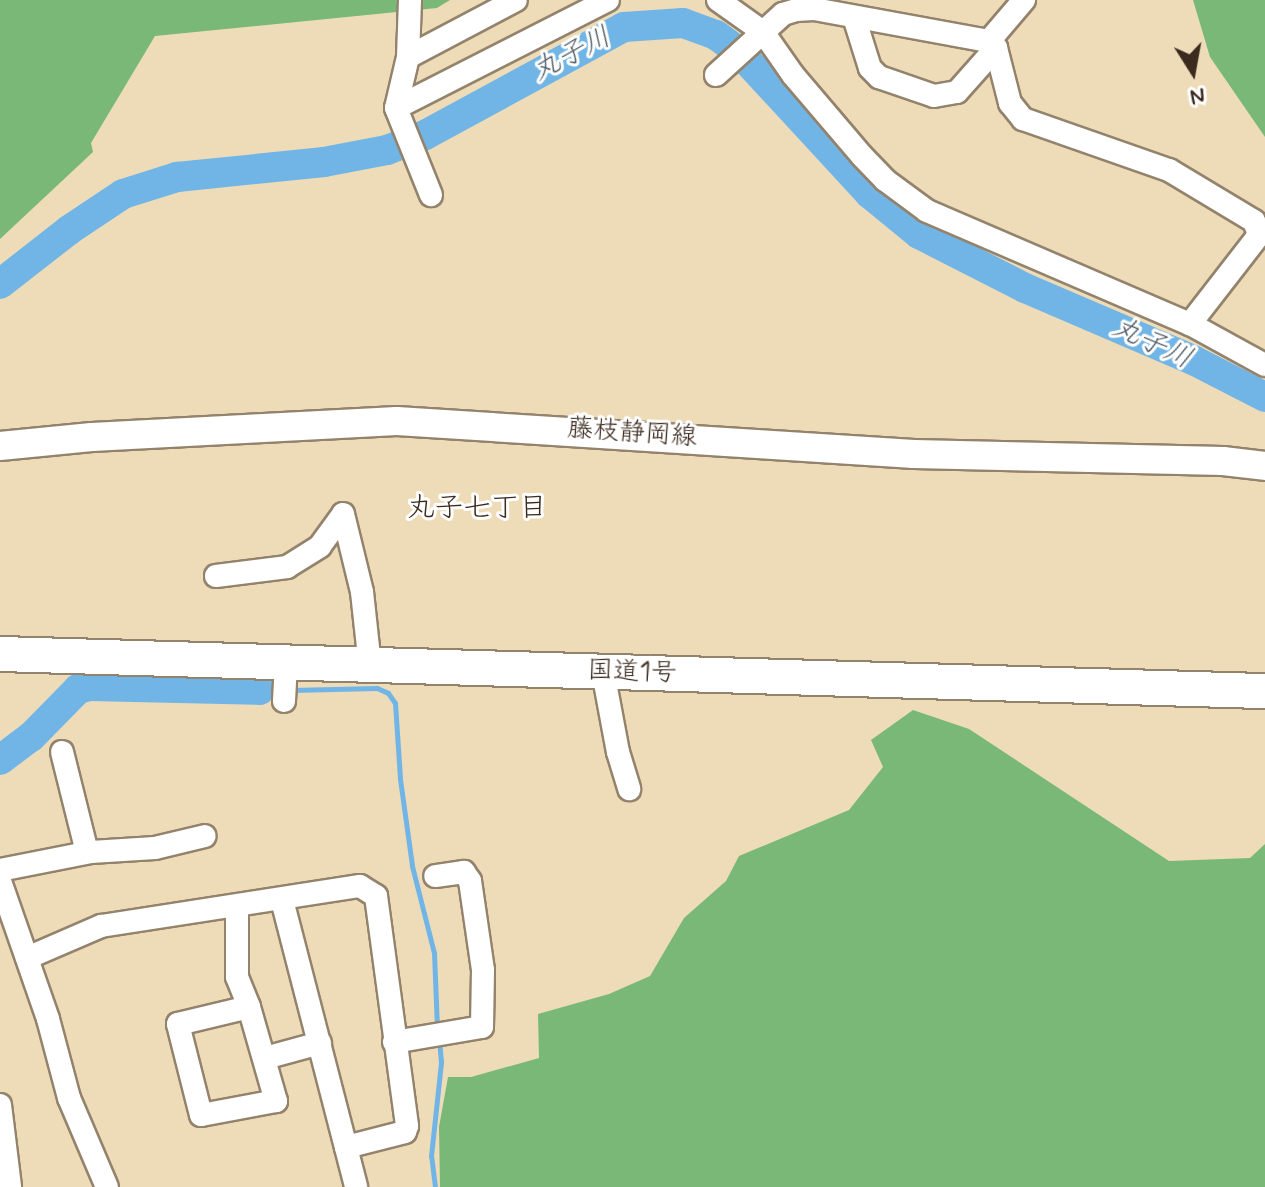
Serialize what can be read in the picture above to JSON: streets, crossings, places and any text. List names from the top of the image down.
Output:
{
  "streets": {
    "highway": ["国道1号"],
    "main road": ["藤枝静岡線"]
  },
  "districts": ["丸子七丁目"],
  "water": ["丸子川"],
  "north": "bottom"
}
